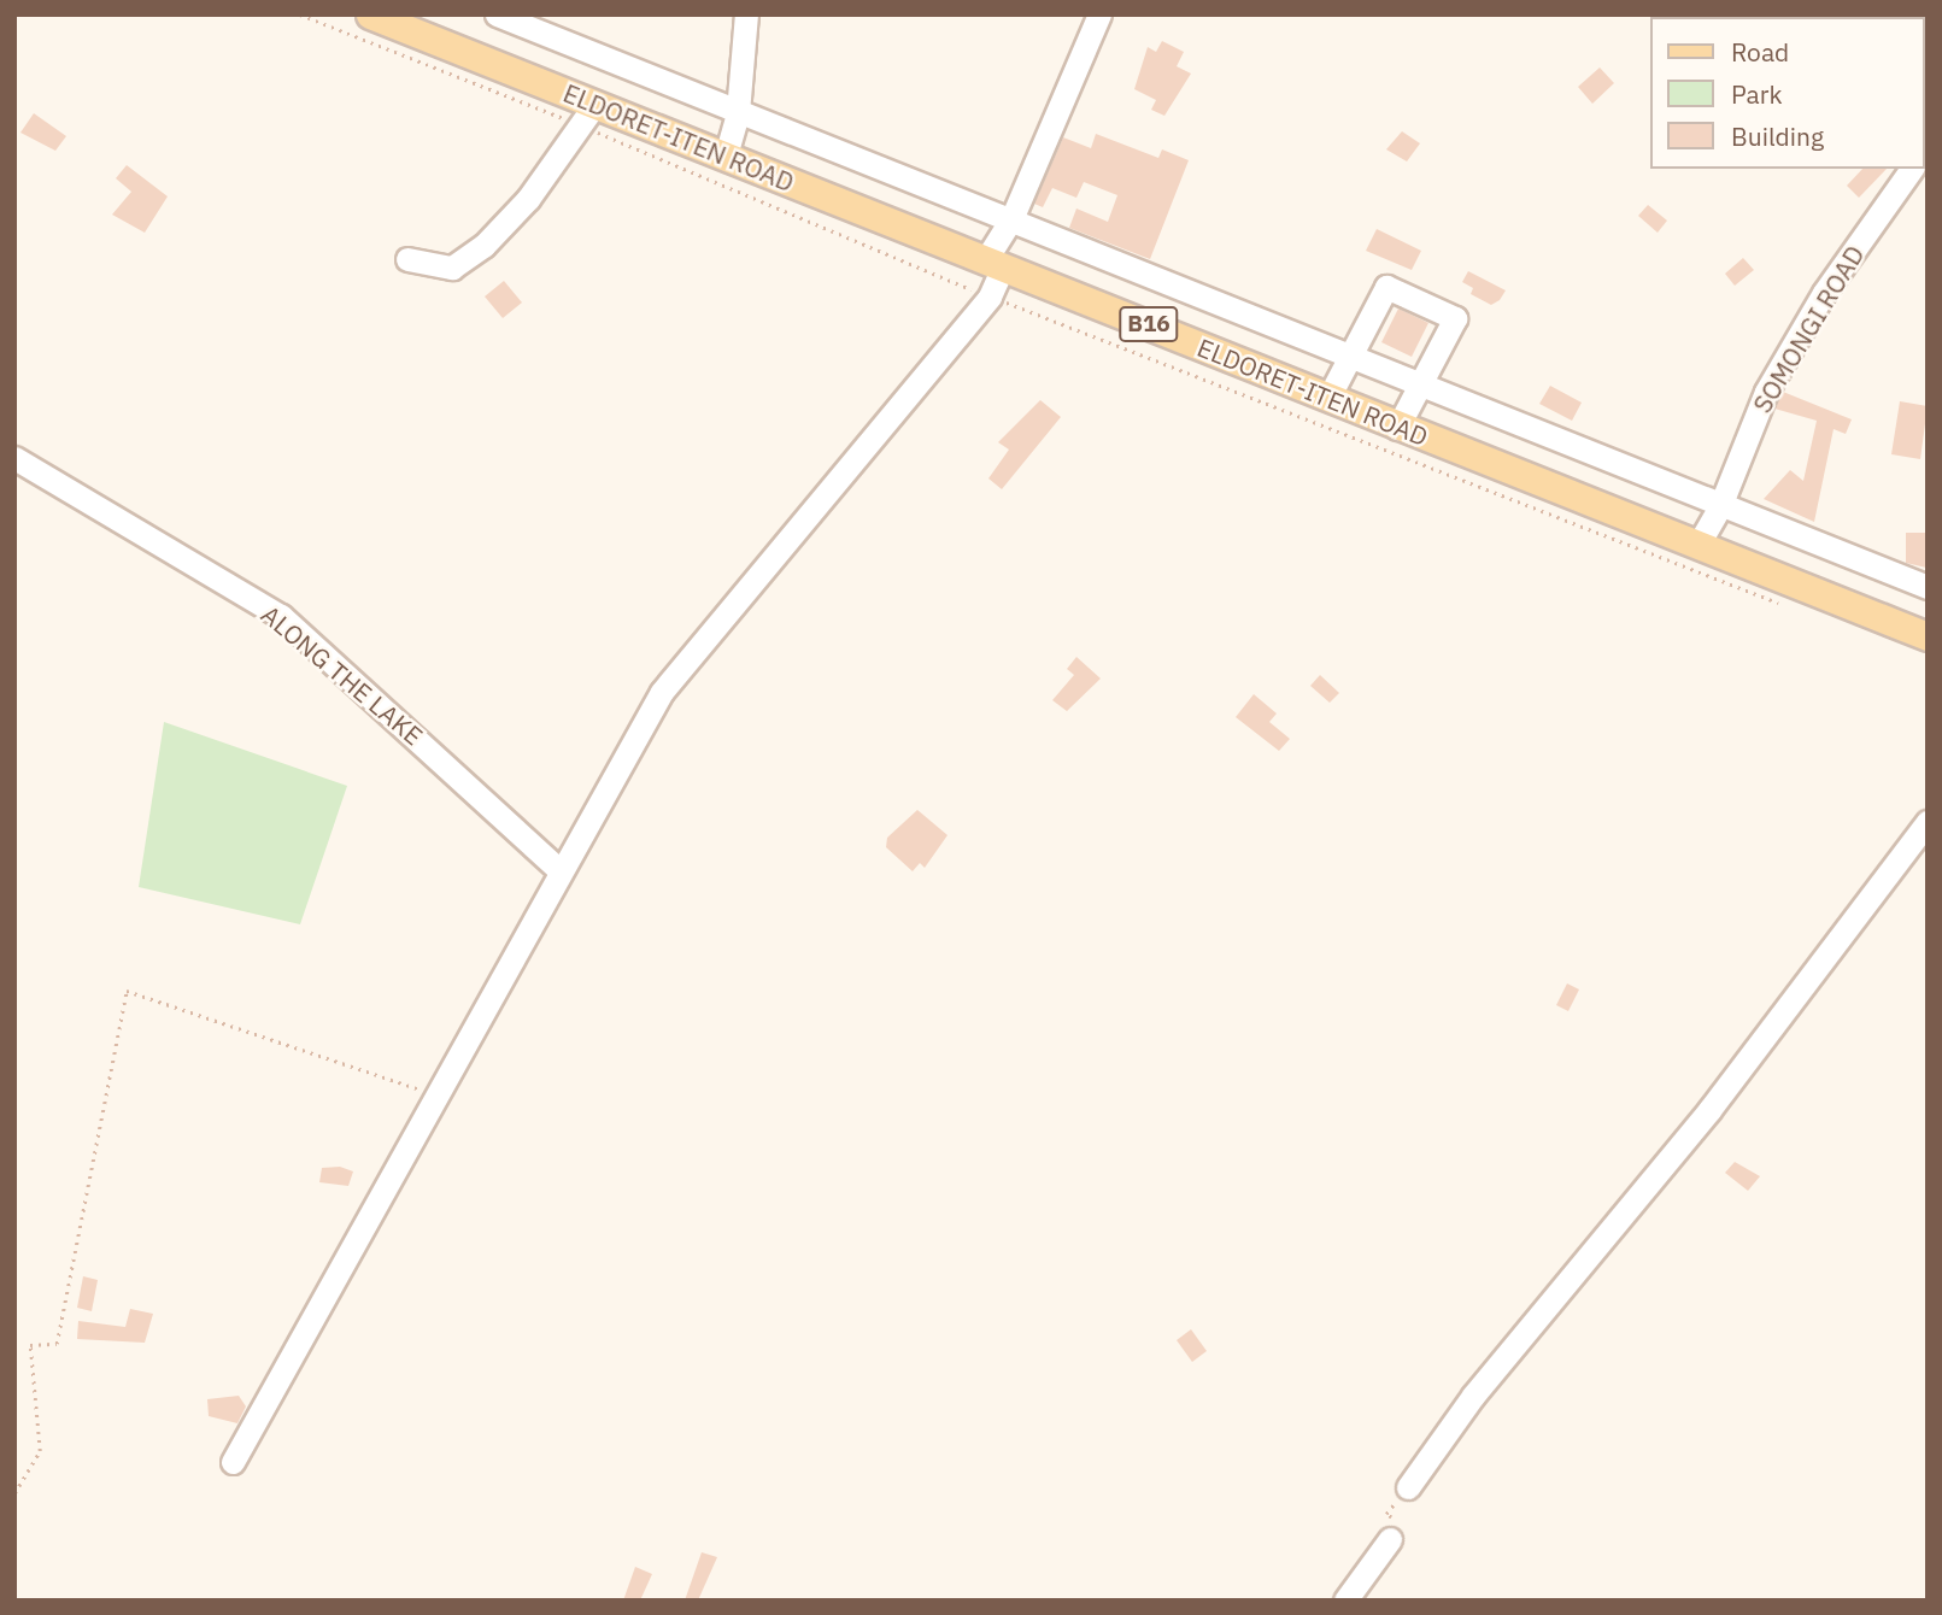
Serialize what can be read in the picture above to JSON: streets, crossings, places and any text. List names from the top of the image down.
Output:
{
  "streets": {
    "main road": ["ELDORET-ITEN ROAD", "B16"],
    "street": ["SOMONGI ROAD", "ALONG THE LAKE"]
  },
  "crossings": [
    ["ELDORET-ITEN ROAD", "SOMONGI ROAD"]
  ],
  "legend": ["Road", "Park", "Building"]
}
